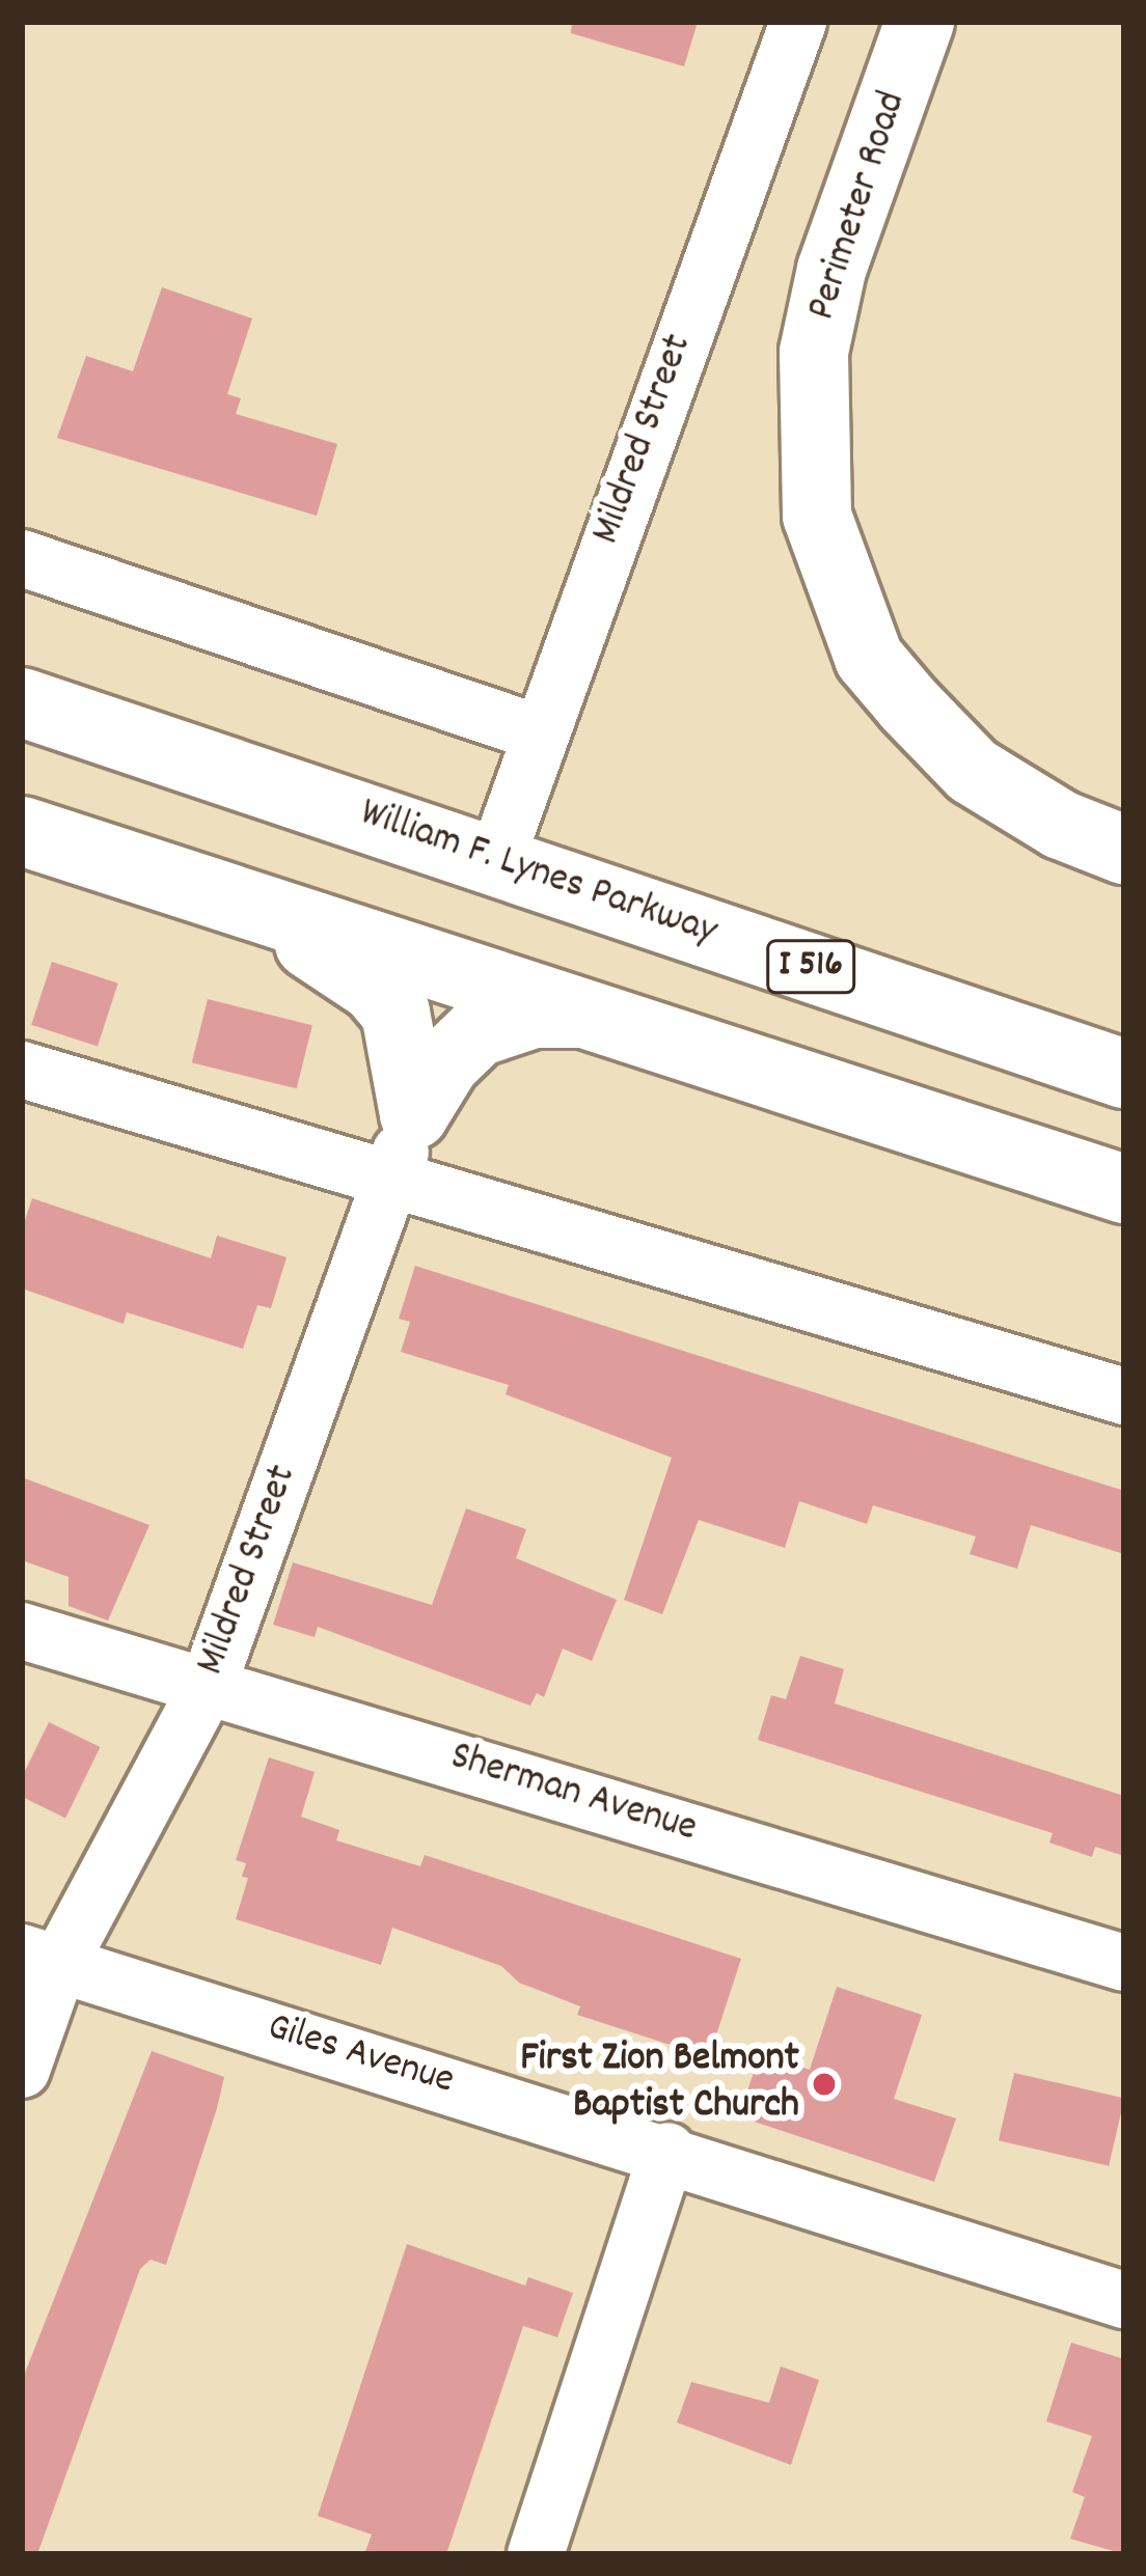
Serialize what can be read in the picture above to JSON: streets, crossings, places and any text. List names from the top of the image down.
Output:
{
  "streets": {
    "main road": ["Perimeter Road", "William F. Lynes Parkway", "I 516"],
    "street": ["Mildred Street", "Sherman Avenue", "Giles Avenue"]
  },
  "crossings": [
    ["Mildred Street", "William F. Lynes Parkway"],
    ["Mildred Street", "Sherman Avenue"],
    ["Mildred Street", "Giles Avenue"]
  ],
  "places": ["First Zion Belmont Baptist Church"]
}
